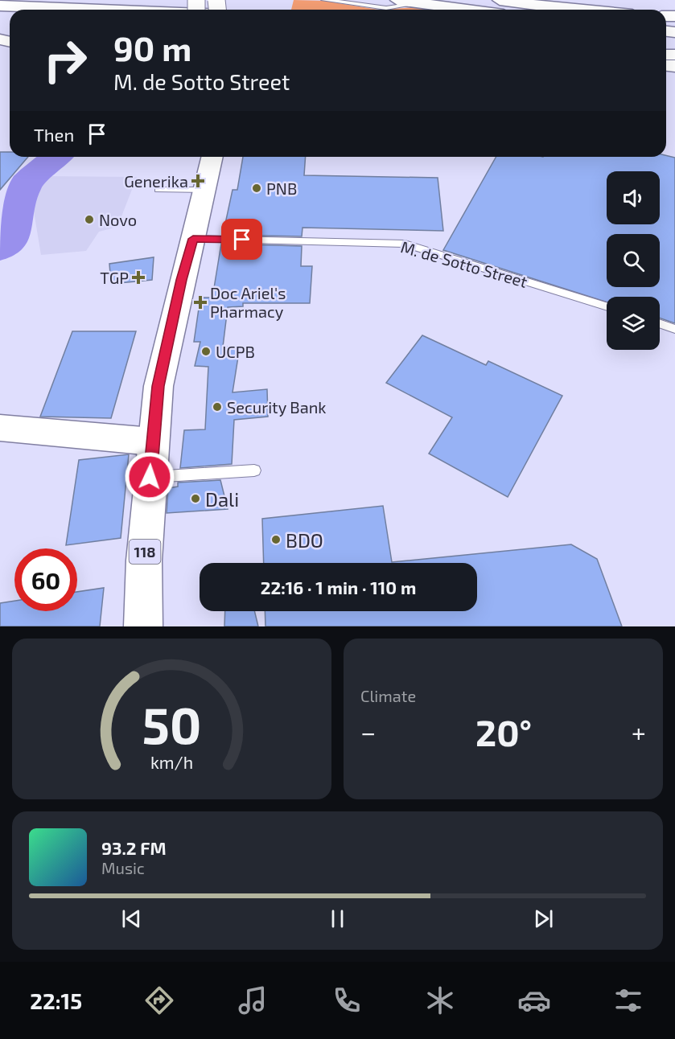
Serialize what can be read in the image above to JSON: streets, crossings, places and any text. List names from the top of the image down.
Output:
{
  "streets": {
    "main road": ["118"],
    "lane": ["M. de Sotto Street"]
  },
  "crossings": [
    ["M. de Sotto Street", "118"]
  ],
  "places": {
    "health": ["Generika", "TGP", "Doc Ariel's Pharmacy"],
    "other": [
      "PNB",
      "Novo",
      "UCPB",
      "Security Bank",
      "Dali",
      "BDO"
    ]
  },
  "page": {
    "turn": ["90 m", "M. de Sotto Street"],
    "then": "Then",
    "limit": "60",
    "trip": "22:16 · 1 min · 110 m",
    "tile": "Climate",
    "heat": ["−", "20°", "+"],
    "song": ["93.2 FM", "Music"],
    "tabs": "22:15",
    "gauge": ["50", "km/h"]
  }
}
